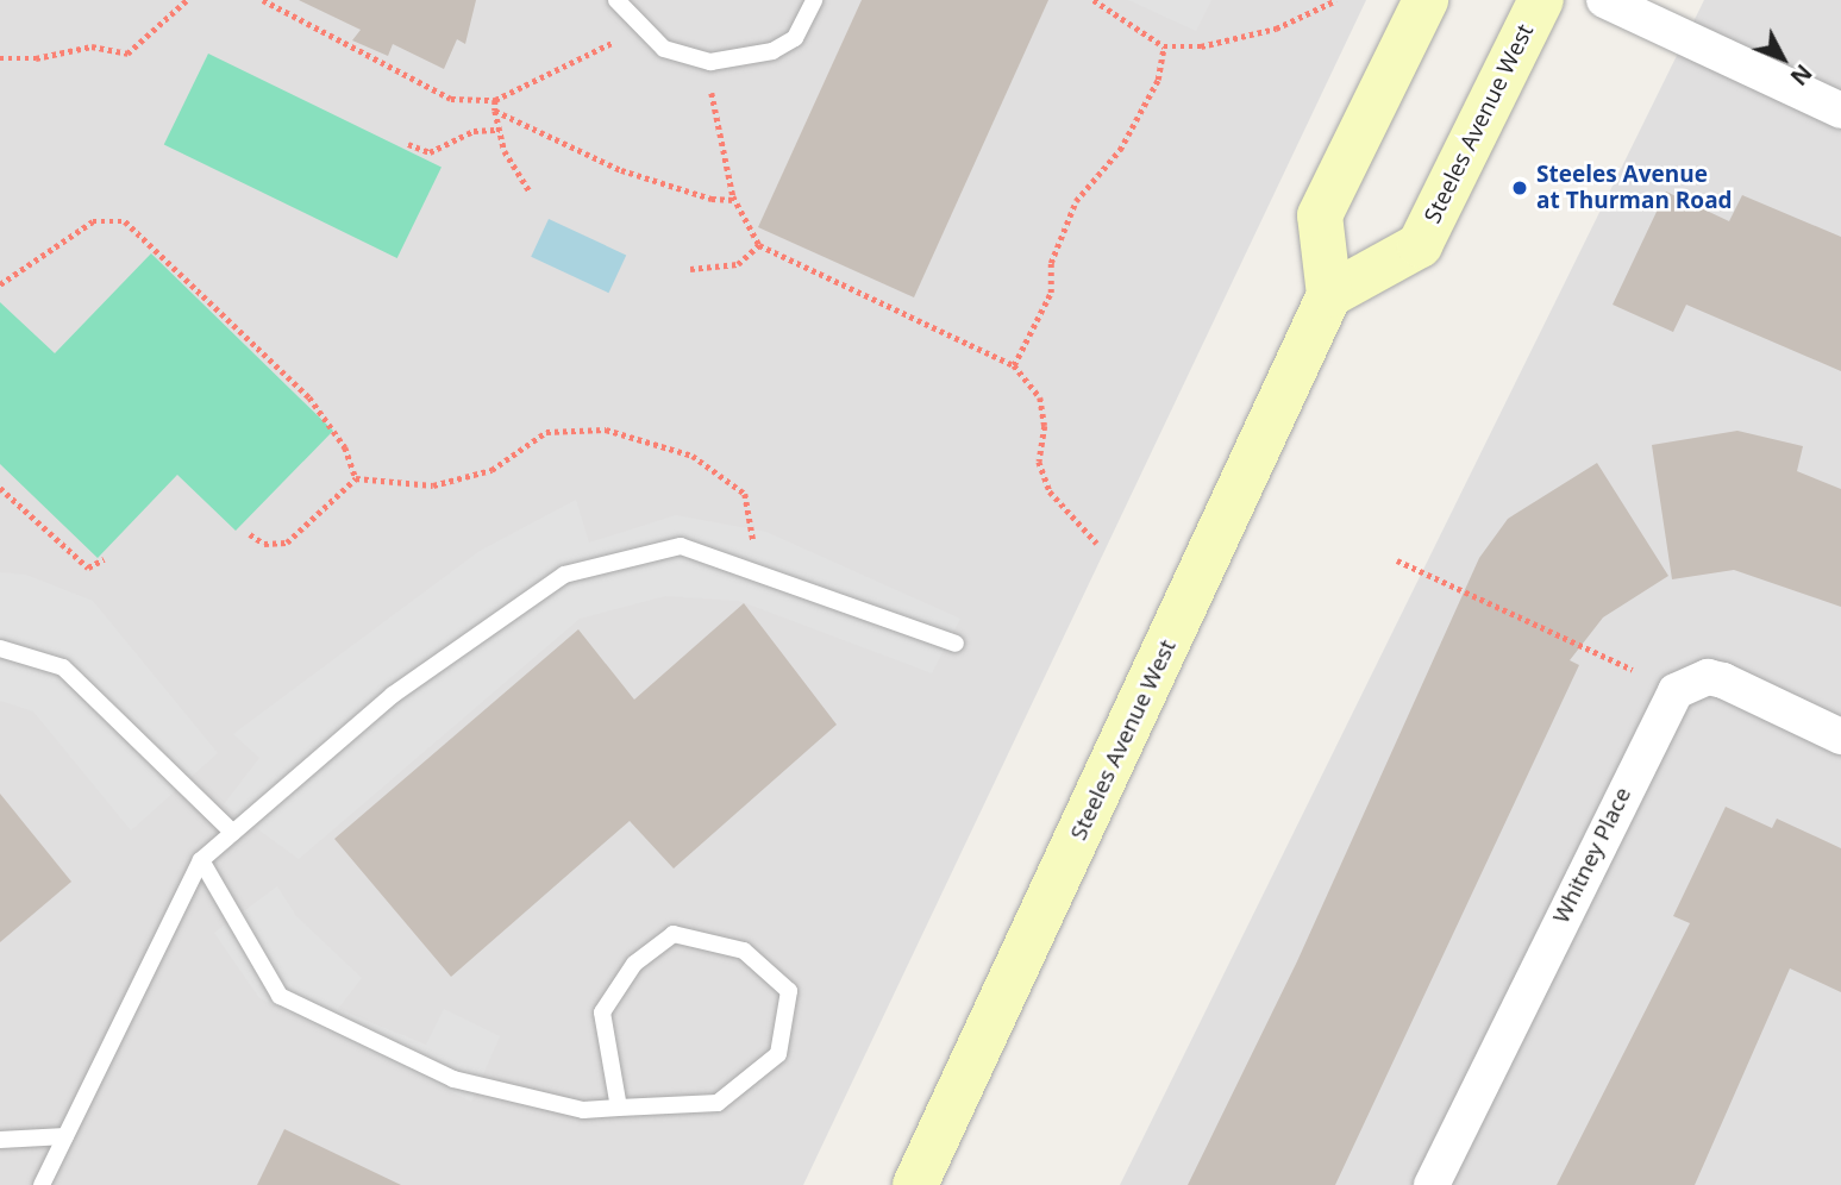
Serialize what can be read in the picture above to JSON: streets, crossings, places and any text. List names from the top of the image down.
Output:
{
  "streets": {
    "main road": ["Steeles Avenue West"],
    "street": ["Whitney Place"]
  },
  "places": ["Steeles Avenue at Thurman Road"],
  "north": "bottom right"
}
